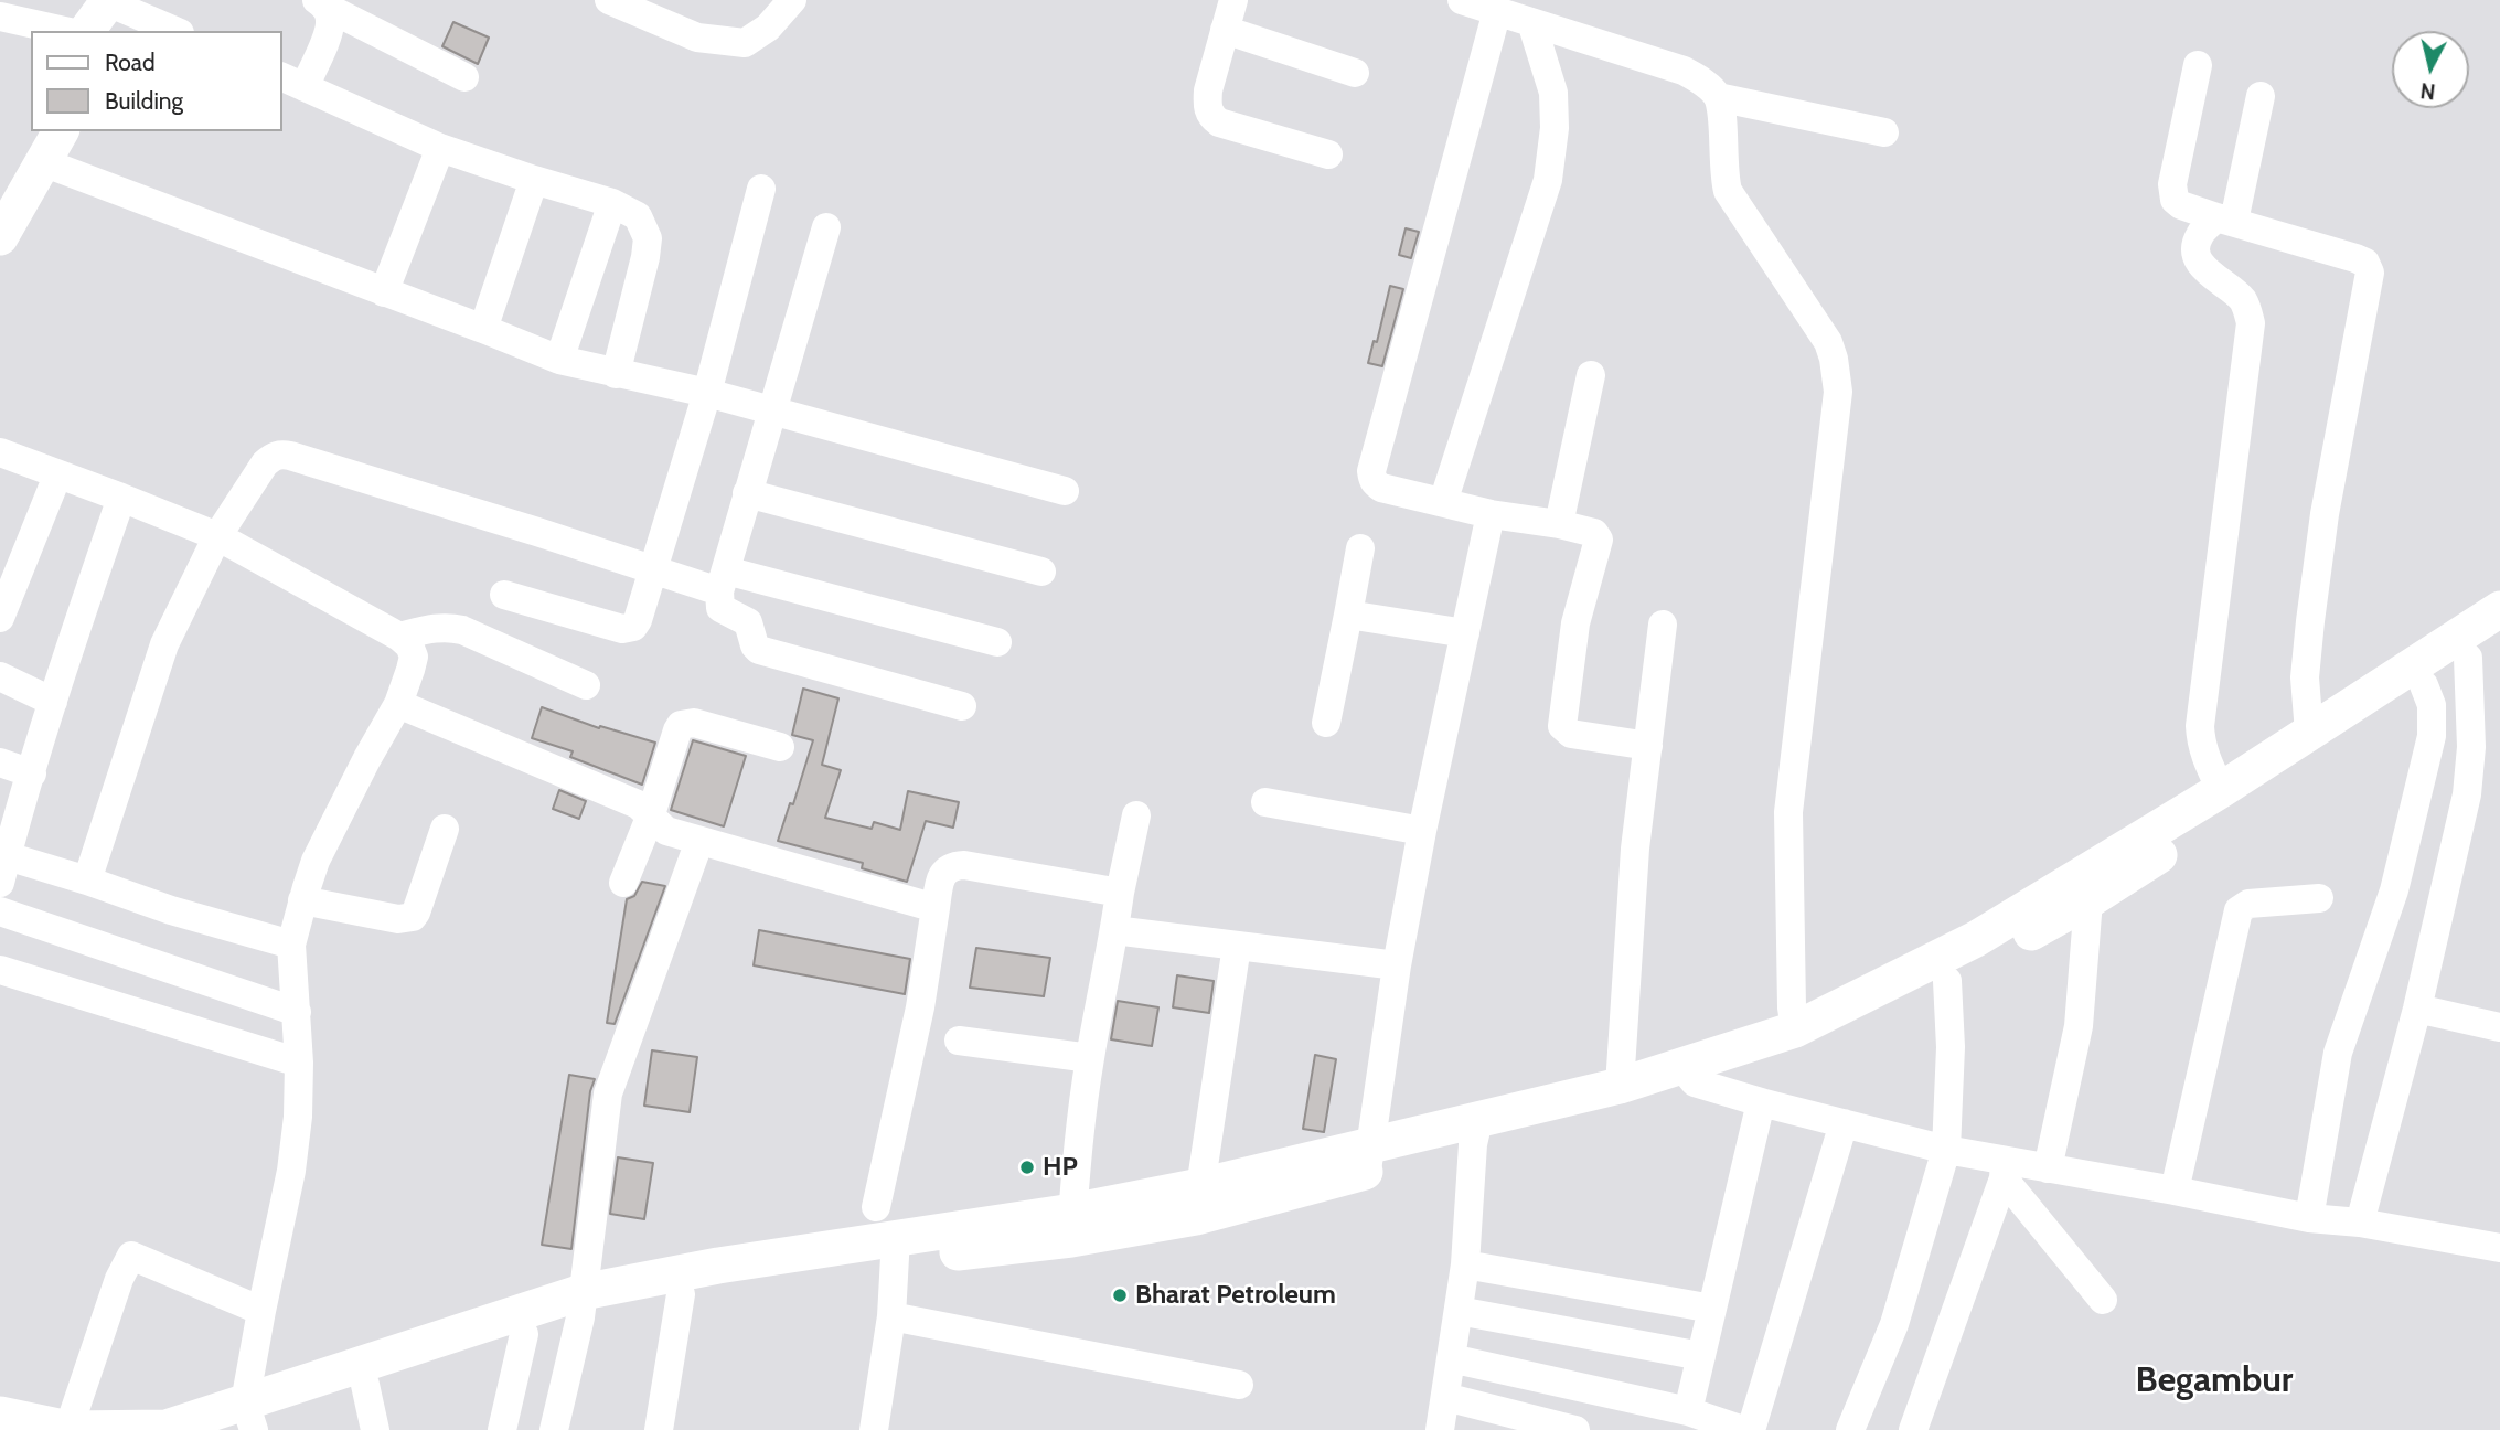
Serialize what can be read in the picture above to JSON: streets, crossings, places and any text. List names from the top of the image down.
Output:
{
  "districts": ["Begambur"],
  "places": ["HP", "Bharat Petroleum"],
  "legend": ["Road", "Building"],
  "north": "bottom"
}
